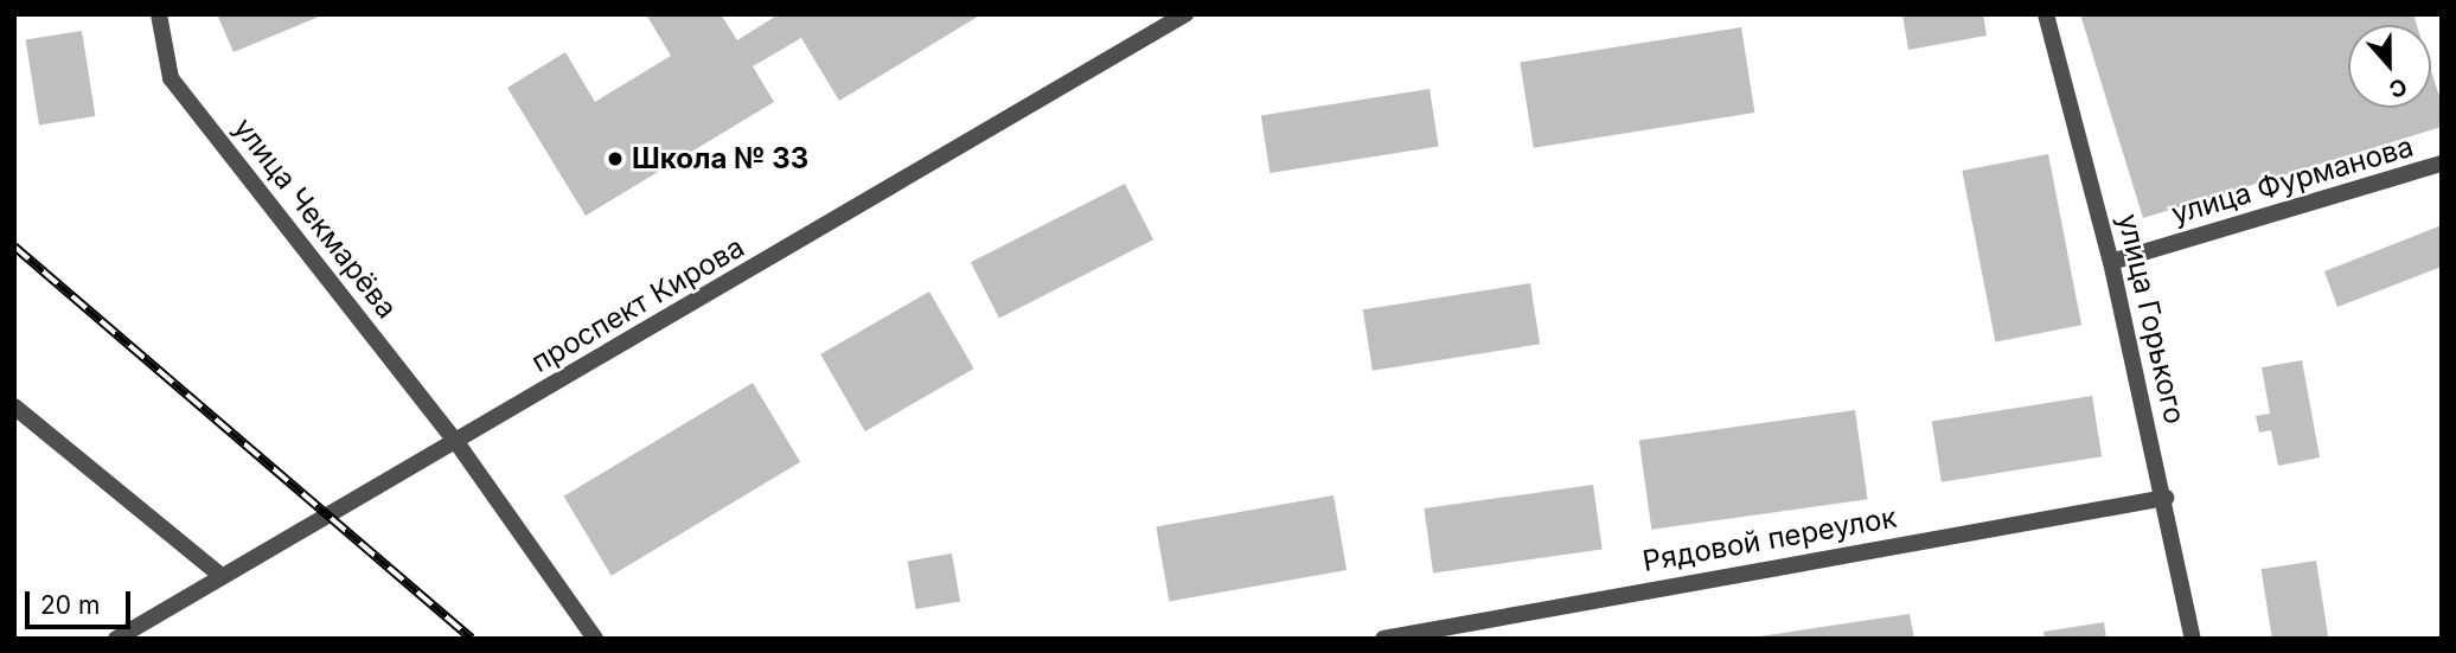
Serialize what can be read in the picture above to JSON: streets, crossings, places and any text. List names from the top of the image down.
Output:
{
  "streets": {
    "street": [
      "улица Фурманова",
      "улица Чекмарёва",
      "проспект Кирова",
      "улица Горького",
      "Рядовой переулок"
    ]
  },
  "crossings": [
    ["улица Фурманова", "улица Горького"],
    ["улица Чекмарёва", "проспект Кирова"],
    ["улица Горького", "Рядовой переулок"]
  ],
  "places": ["Школа № 33"],
  "scale_bar": "20 m",
  "north": "bottom"
}
